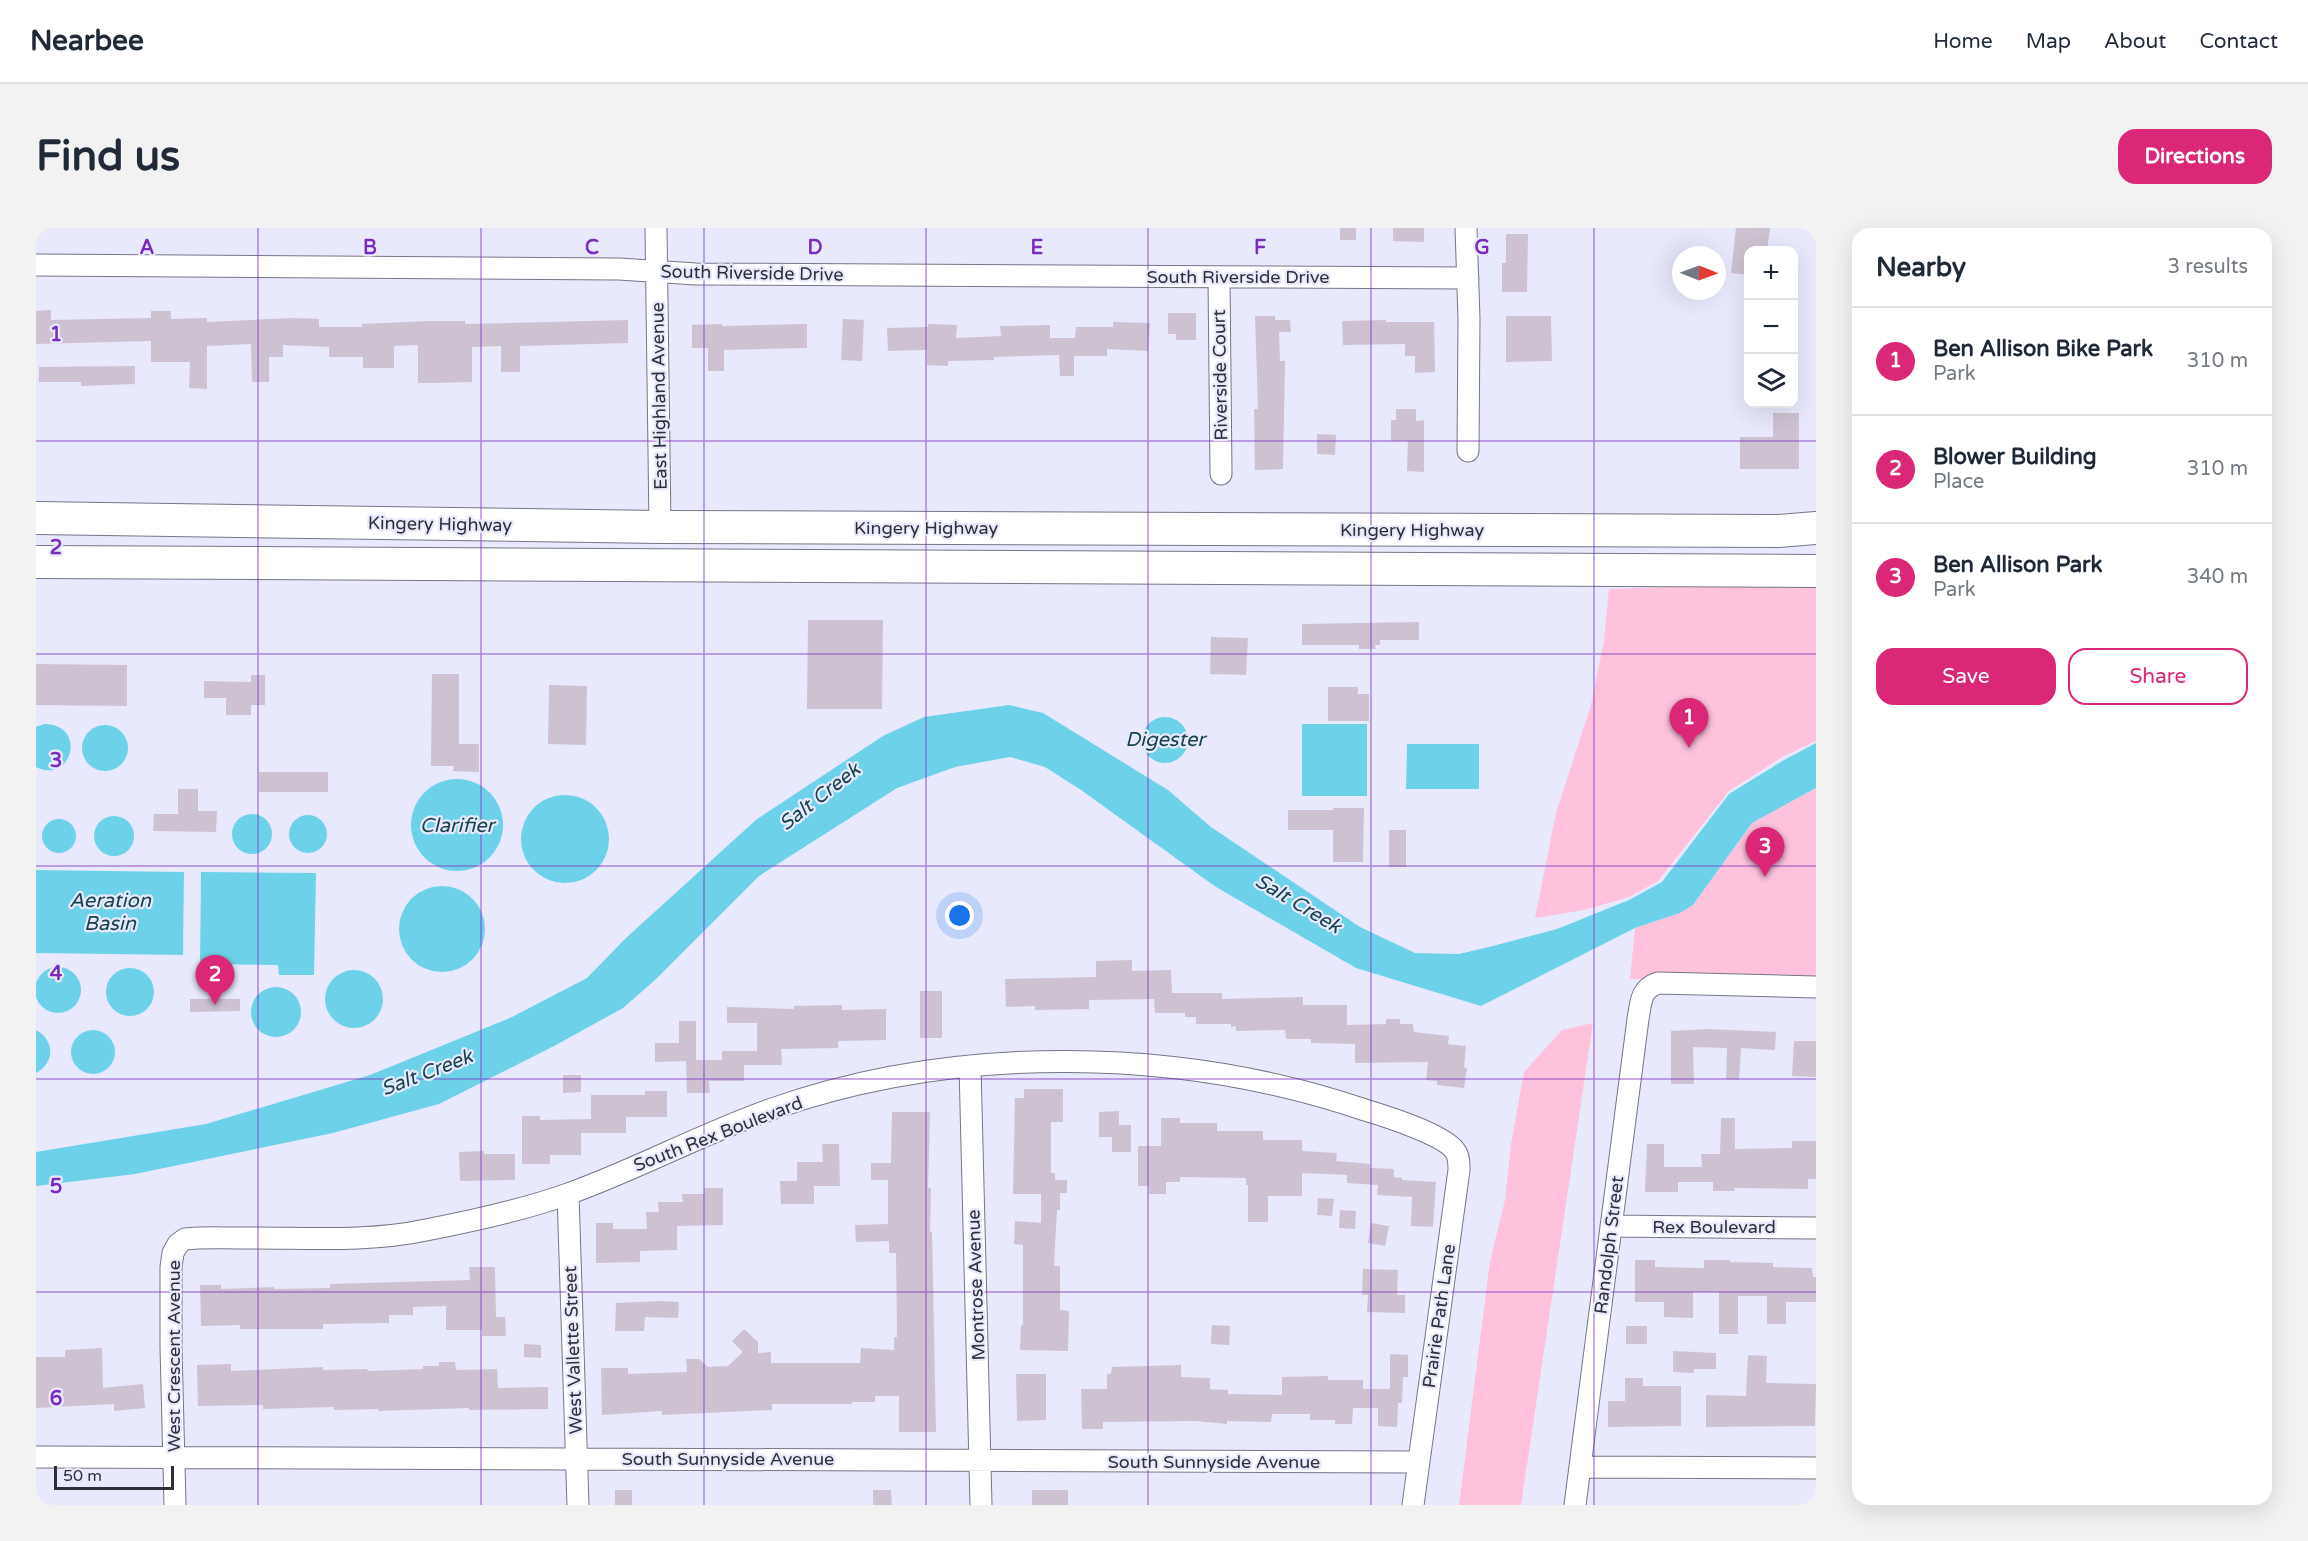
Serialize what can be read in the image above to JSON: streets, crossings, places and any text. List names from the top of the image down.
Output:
{
  "streets": {
    "highway": ["Kingery Highway"],
    "street": [
      "South Riverside Drive",
      "Riverside Court",
      "East Highland Avenue",
      "South Rex Boulevard",
      "Rex Boulevard",
      "Randolph Street",
      "Montrose Avenue",
      "Prairie Path Lane",
      "West Vallette Street",
      "West Crescent Avenue",
      "South Sunnyside Avenue"
    ]
  },
  "crossings": [
    ["South Riverside Drive", "Riverside Court"],
    ["South Riverside Drive", "East Highland Avenue"],
    ["East Highland Avenue", "Kingery Highway"],
    ["South Rex Boulevard", "Montrose Avenue"],
    ["South Rex Boulevard", "Prairie Path Lane"],
    ["South Rex Boulevard", "West Vallette Street"],
    ["South Rex Boulevard", "West Crescent Avenue"],
    ["Rex Boulevard", "Randolph Street"],
    ["Montrose Avenue", "South Sunnyside Avenue"],
    ["Prairie Path Lane", "South Sunnyside Avenue"],
    ["West Vallette Street", "South Sunnyside Avenue"],
    ["West Crescent Avenue", "South Sunnyside Avenue"]
  ],
  "water": [
    "Digester",
    "Salt Creek",
    "Clarifier",
    "Aeration Basin"
  ],
  "scale_bar": "50 m",
  "north": "right",
  "page": {
    "header": "Nearbee",
    "nav": [
      "Home",
      "Map",
      "About",
      "Contact"
    ],
    "buttons": [
      "Directions",
      ["Save", "Share"]
    ],
    "title": "Find us",
    "heading": ["Nearby", "3 results"],
    "map_buttons": ["+", "−"],
    "list": [
      {
        "mark": "1",
        "name": "Ben Allison Bike Park",
        "note": "Park",
        "value": "310 m"
      },
      {
        "mark": "2",
        "name": "Blower Building",
        "note": "Place",
        "value": "310 m"
      },
      {
        "mark": "3",
        "name": "Ben Allison Park",
        "note": "Park",
        "value": "340 m"
      }
    ],
    "pins": ["1", "3", "2"],
    "scale": "50 m"
  },
  "grid": {
    "columns": [
      "A",
      "B",
      "C",
      "D",
      "E",
      "F",
      "G"
    ],
    "rows": [
      "1",
      "2",
      "3",
      "4",
      "5",
      "6"
    ]
  }
}
